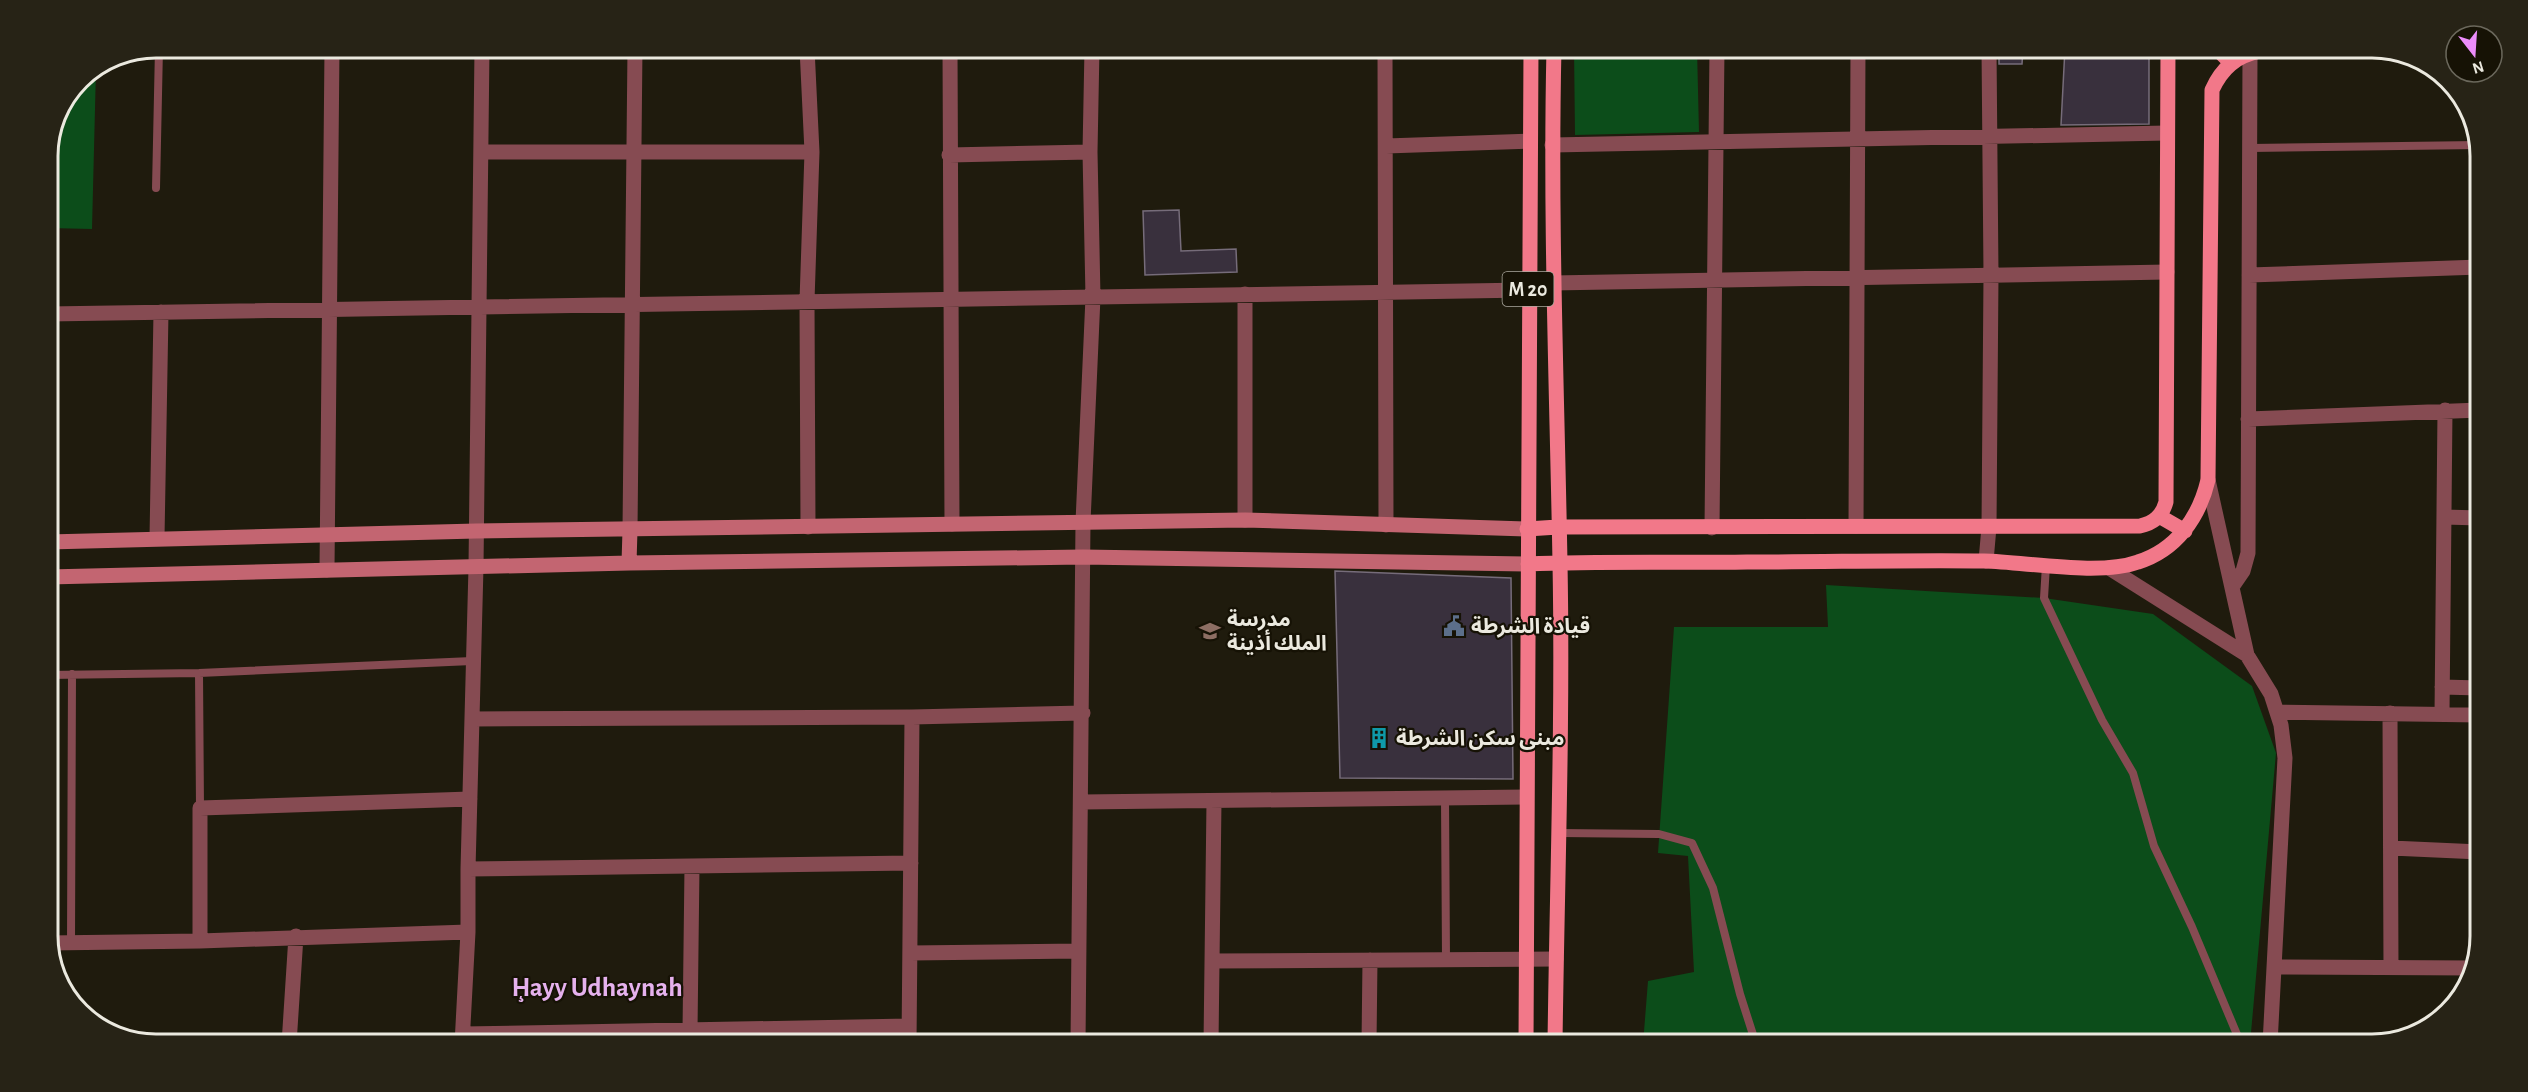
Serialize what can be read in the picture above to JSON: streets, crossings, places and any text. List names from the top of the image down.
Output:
{
  "streets": {
    "main road": ["M 20"]
  },
  "districts": ["Ḩayy Udhaynah"],
  "places": {
    "public building": ["قيادة الشرطة"],
    "school or university": ["مدرسة الملك أذينة"],
    "building": ["مبنى سكن الشرطة"]
  },
  "north": "bottom"
}
